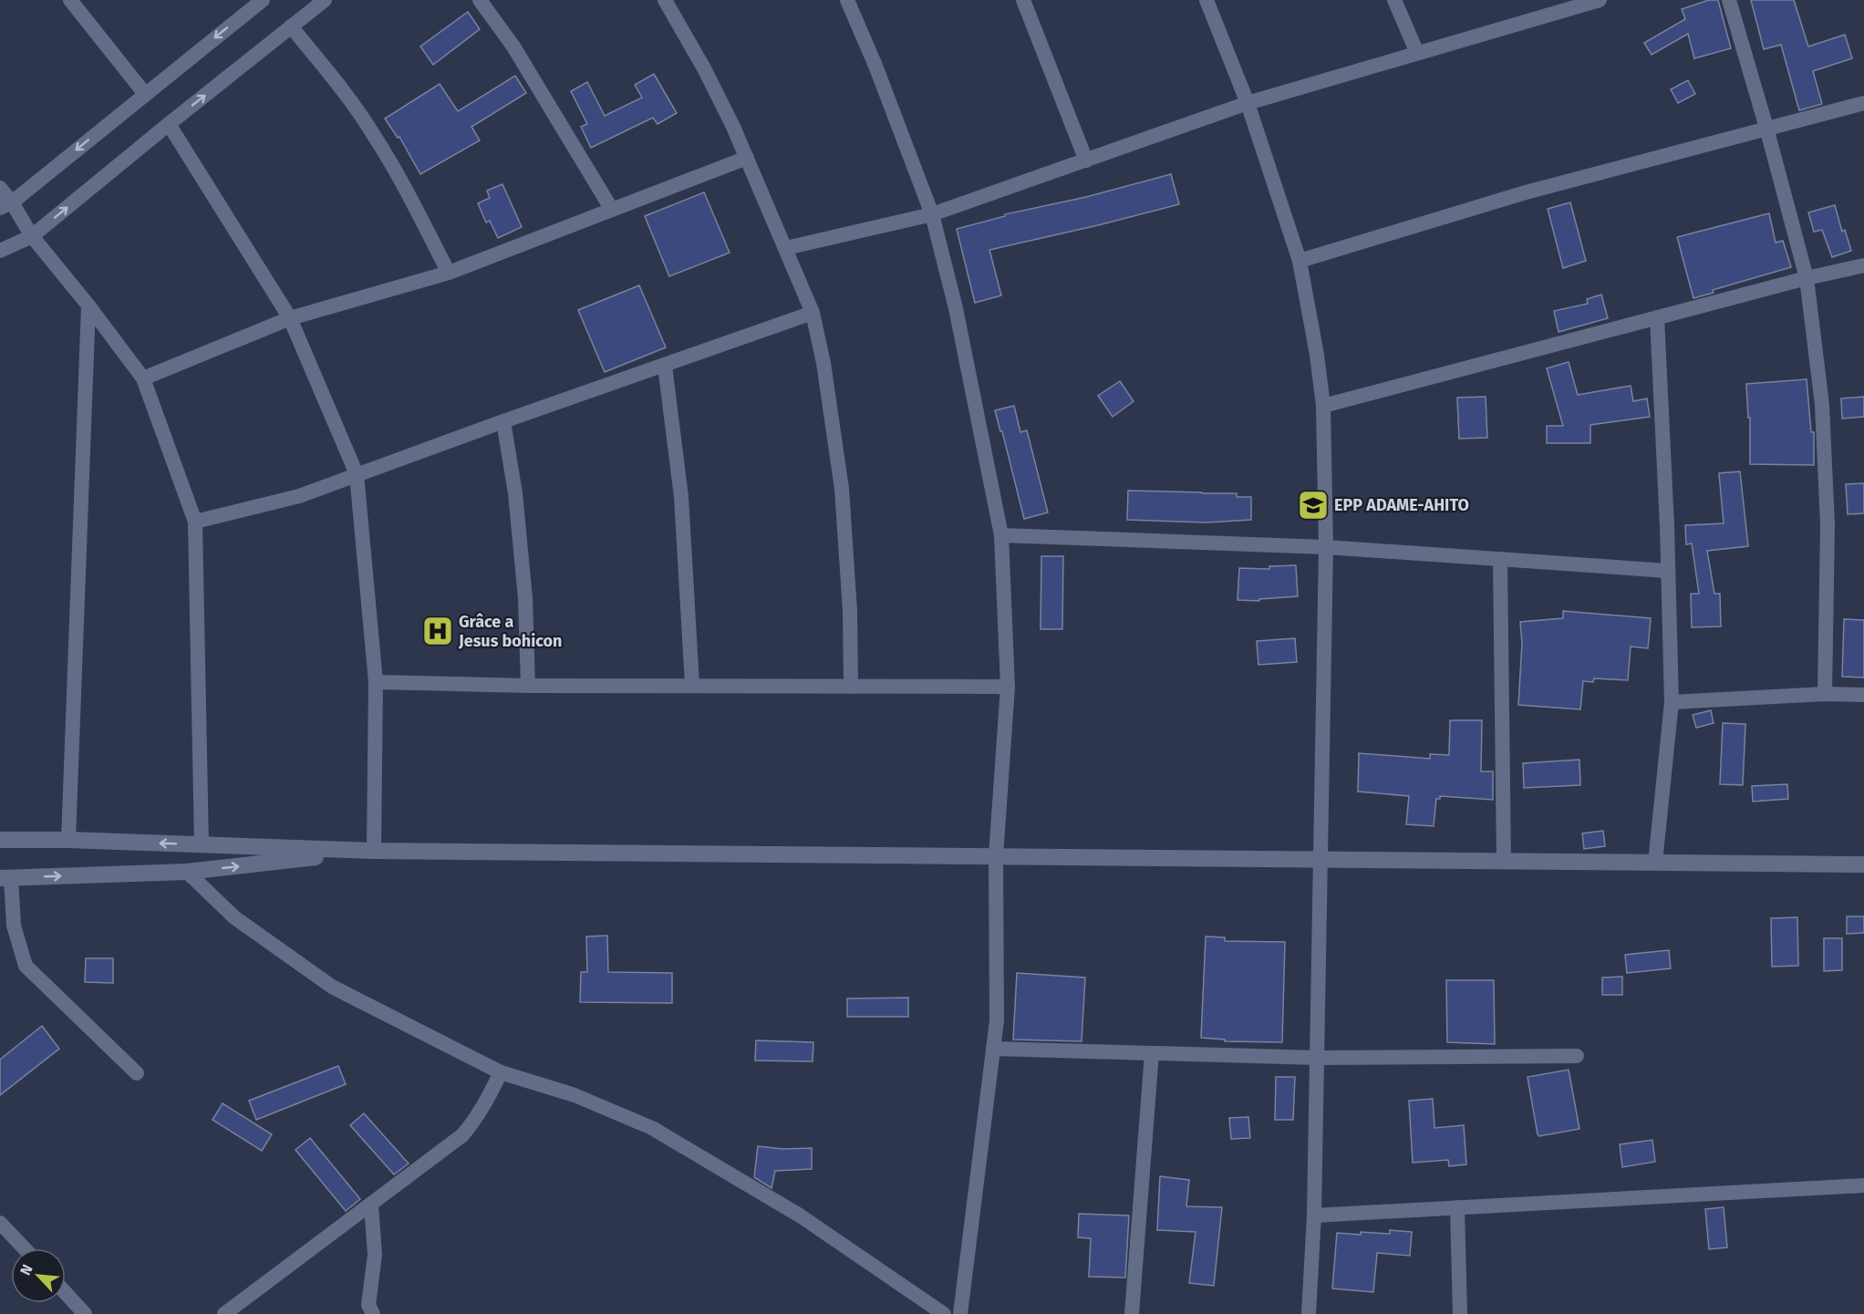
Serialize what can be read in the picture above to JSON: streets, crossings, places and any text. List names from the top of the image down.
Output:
{
  "places": {
    "school or university": ["EPP ADAME-AHITO"],
    "hospital": ["Grâce a Jesus bohicon"]
  },
  "north": "top left"
}
